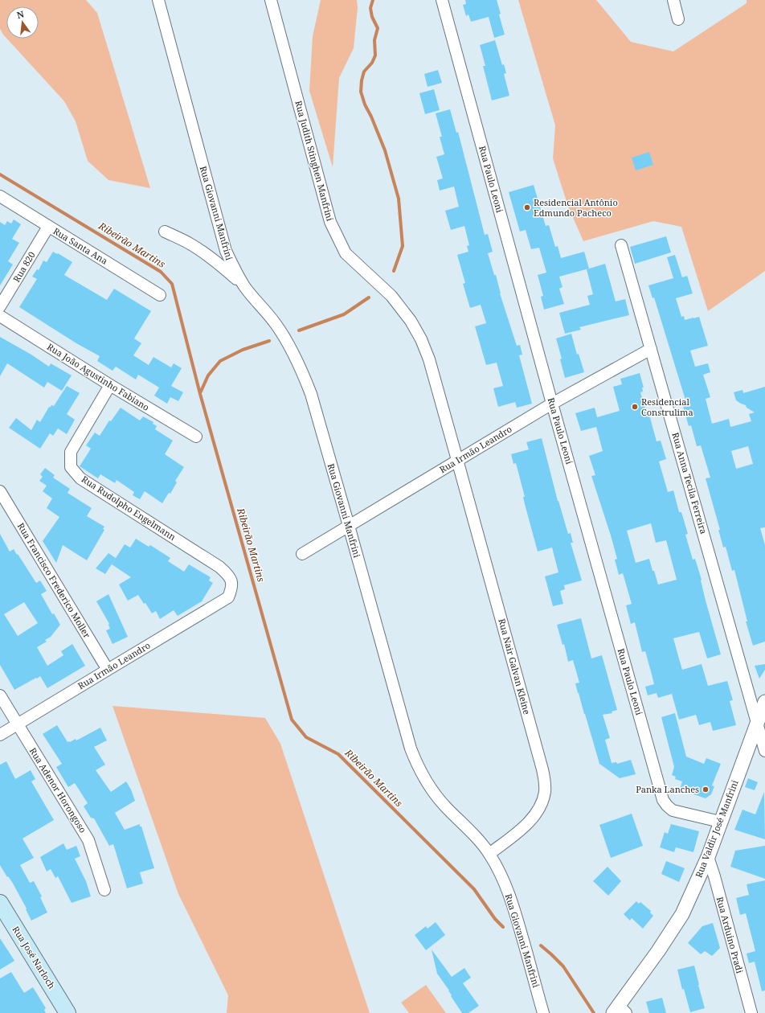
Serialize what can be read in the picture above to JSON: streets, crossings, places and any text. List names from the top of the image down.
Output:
{
  "streets": {
    "main road": ["Rua José Narloch"],
    "street": [
      "Rua Judith Stinghen Manfrini",
      "Rua Paulo Leoni",
      "Rua Giovanni Manfrini",
      "Rua Santa Ana",
      "Rua 820",
      "Rua João Agustinho Fabiano",
      "Rua Irmão Leandro",
      "Rua Anna Tecila Ferreira",
      "Rua Rudolpho Engelmann",
      "Rua Francisco Frederico Moller",
      "Rua Nair Galvan Kleine",
      "Rua Adenor Horongoso",
      "Rua Valdir José Manfrini",
      "Rua Arduino Pradi"
    ]
  },
  "crossings": [
    ["Rua Judith Stinghen Manfrini", "Rua Irmão Leandro"],
    ["Rua Judith Stinghen Manfrini", "Rua Nair Galvan Kleine"],
    ["Rua Paulo Leoni", "Rua Irmão Leandro"],
    ["Rua Paulo Leoni", "Rua Valdir José Manfrini"],
    ["Rua Giovanni Manfrini", "Rua Irmão Leandro"],
    ["Rua Giovanni Manfrini", "Rua Nair Galvan Kleine"],
    ["Rua Santa Ana", "Rua 820"],
    ["Rua João Agustinho Fabiano", "Rua Rudolpho Engelmann"],
    ["Rua Irmão Leandro", "Rua Anna Tecila Ferreira"],
    ["Rua Irmão Leandro", "Rua Rudolpho Engelmann"],
    ["Rua Irmão Leandro", "Rua Francisco Frederico Moller"],
    ["Rua Irmão Leandro", "Rua Nair Galvan Kleine"],
    ["Rua Irmão Leandro", "Rua Adenor Horongoso"],
    ["Rua Anna Tecila Ferreira", "Rua Valdir José Manfrini"],
    ["Rua Valdir José Manfrini", "Rua Arduino Pradi"]
  ],
  "water": ["Ribeirão Martins"],
  "places": ["Residencial Antônio Edmundo Pacheco", "Residencial Construlima", "Panka Lanches"],
  "north": "top"
}
